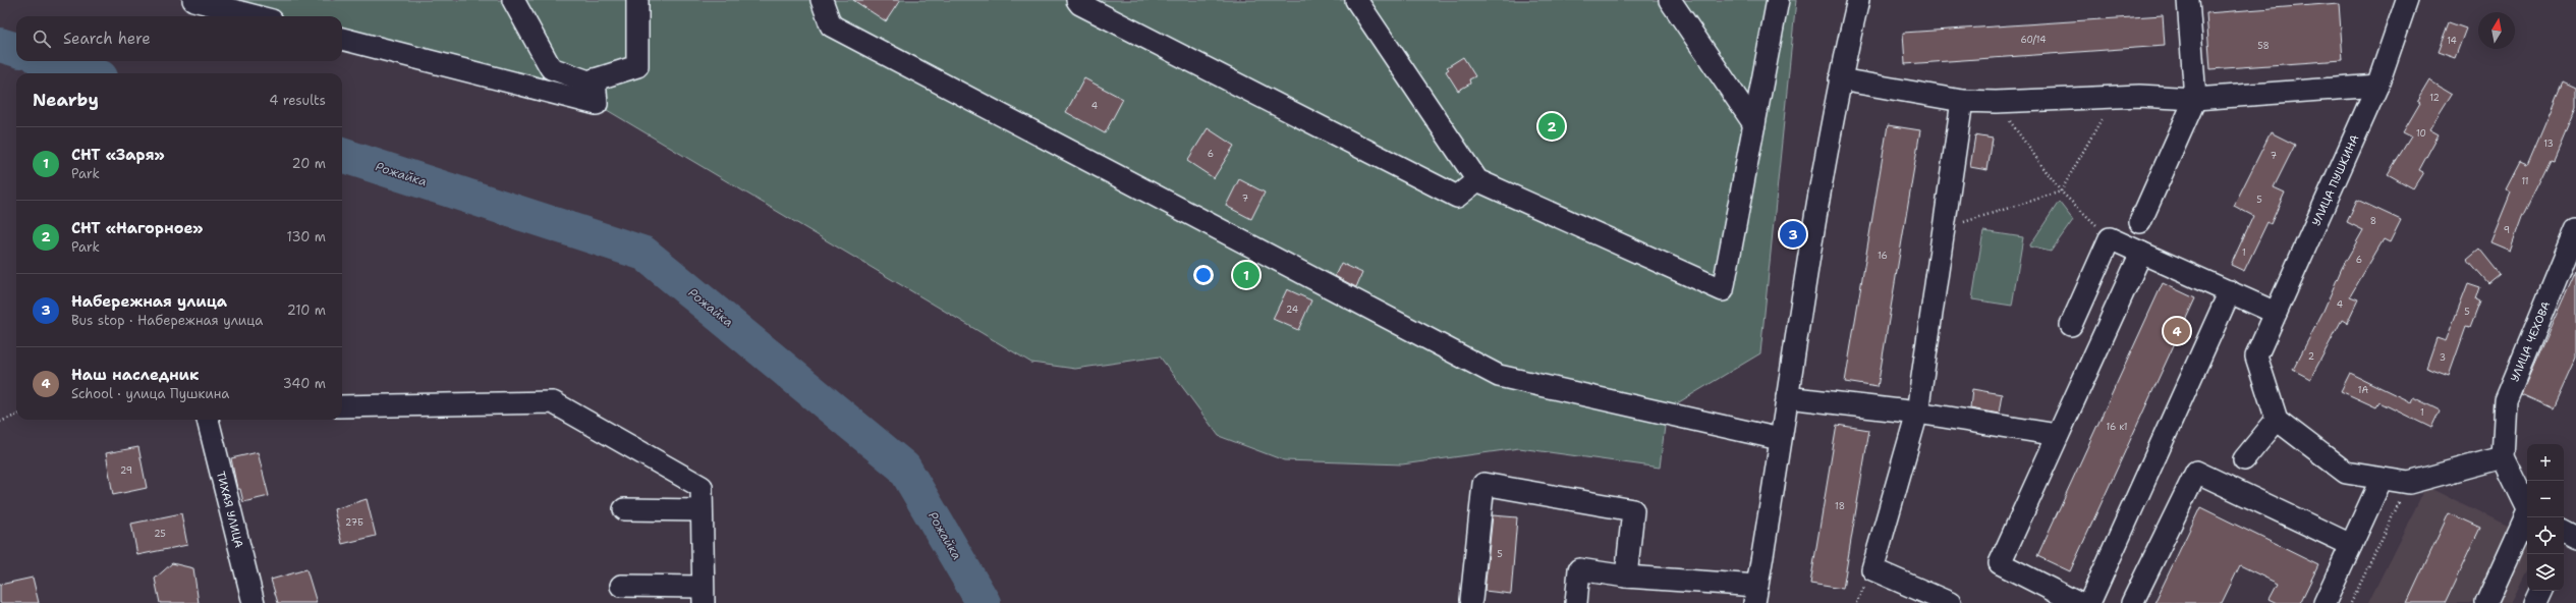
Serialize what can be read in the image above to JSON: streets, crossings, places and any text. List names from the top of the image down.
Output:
{
  "streets": {
    "street": ["УЛИЦА ПУШКИНА", "УЛИЦА ЧЕХОВА", "ТИХАЯ УЛИЦА"]
  },
  "water": ["Рожайка"],
  "house_numbers": [
    "60/14",
    "14",
    "58",
    "12",
    "4",
    "10",
    "13",
    "6",
    "7",
    "11",
    "7",
    "5",
    "8",
    "9",
    "1",
    "16",
    "6",
    "4",
    "24",
    "5",
    "2",
    "3",
    "1А",
    "1",
    "16 к1",
    "29",
    "18",
    "27Б",
    "25",
    "5"
  ],
  "north": "top",
  "page": {
    "search": "Search here",
    "heading": ["Nearby", "4 results"],
    "pins": [
      "2",
      "3",
      "1",
      "4"
    ],
    "list": [
      {
        "mark": "1",
        "name": "СНТ «Заря»",
        "note": "Park",
        "value": "20 m"
      },
      {
        "mark": "2",
        "name": "СНТ «Нагорное»",
        "note": "Park",
        "value": "130 m"
      },
      {
        "mark": "3",
        "name": "Набережная улица",
        "note": "Bus stop · Набережная улица",
        "value": "210 m"
      },
      {
        "mark": "4",
        "name": "Наш наследник",
        "note": "School · улица Пушкина",
        "value": "340 m"
      }
    ],
    "map_buttons": ["+", "−"]
  }
}
